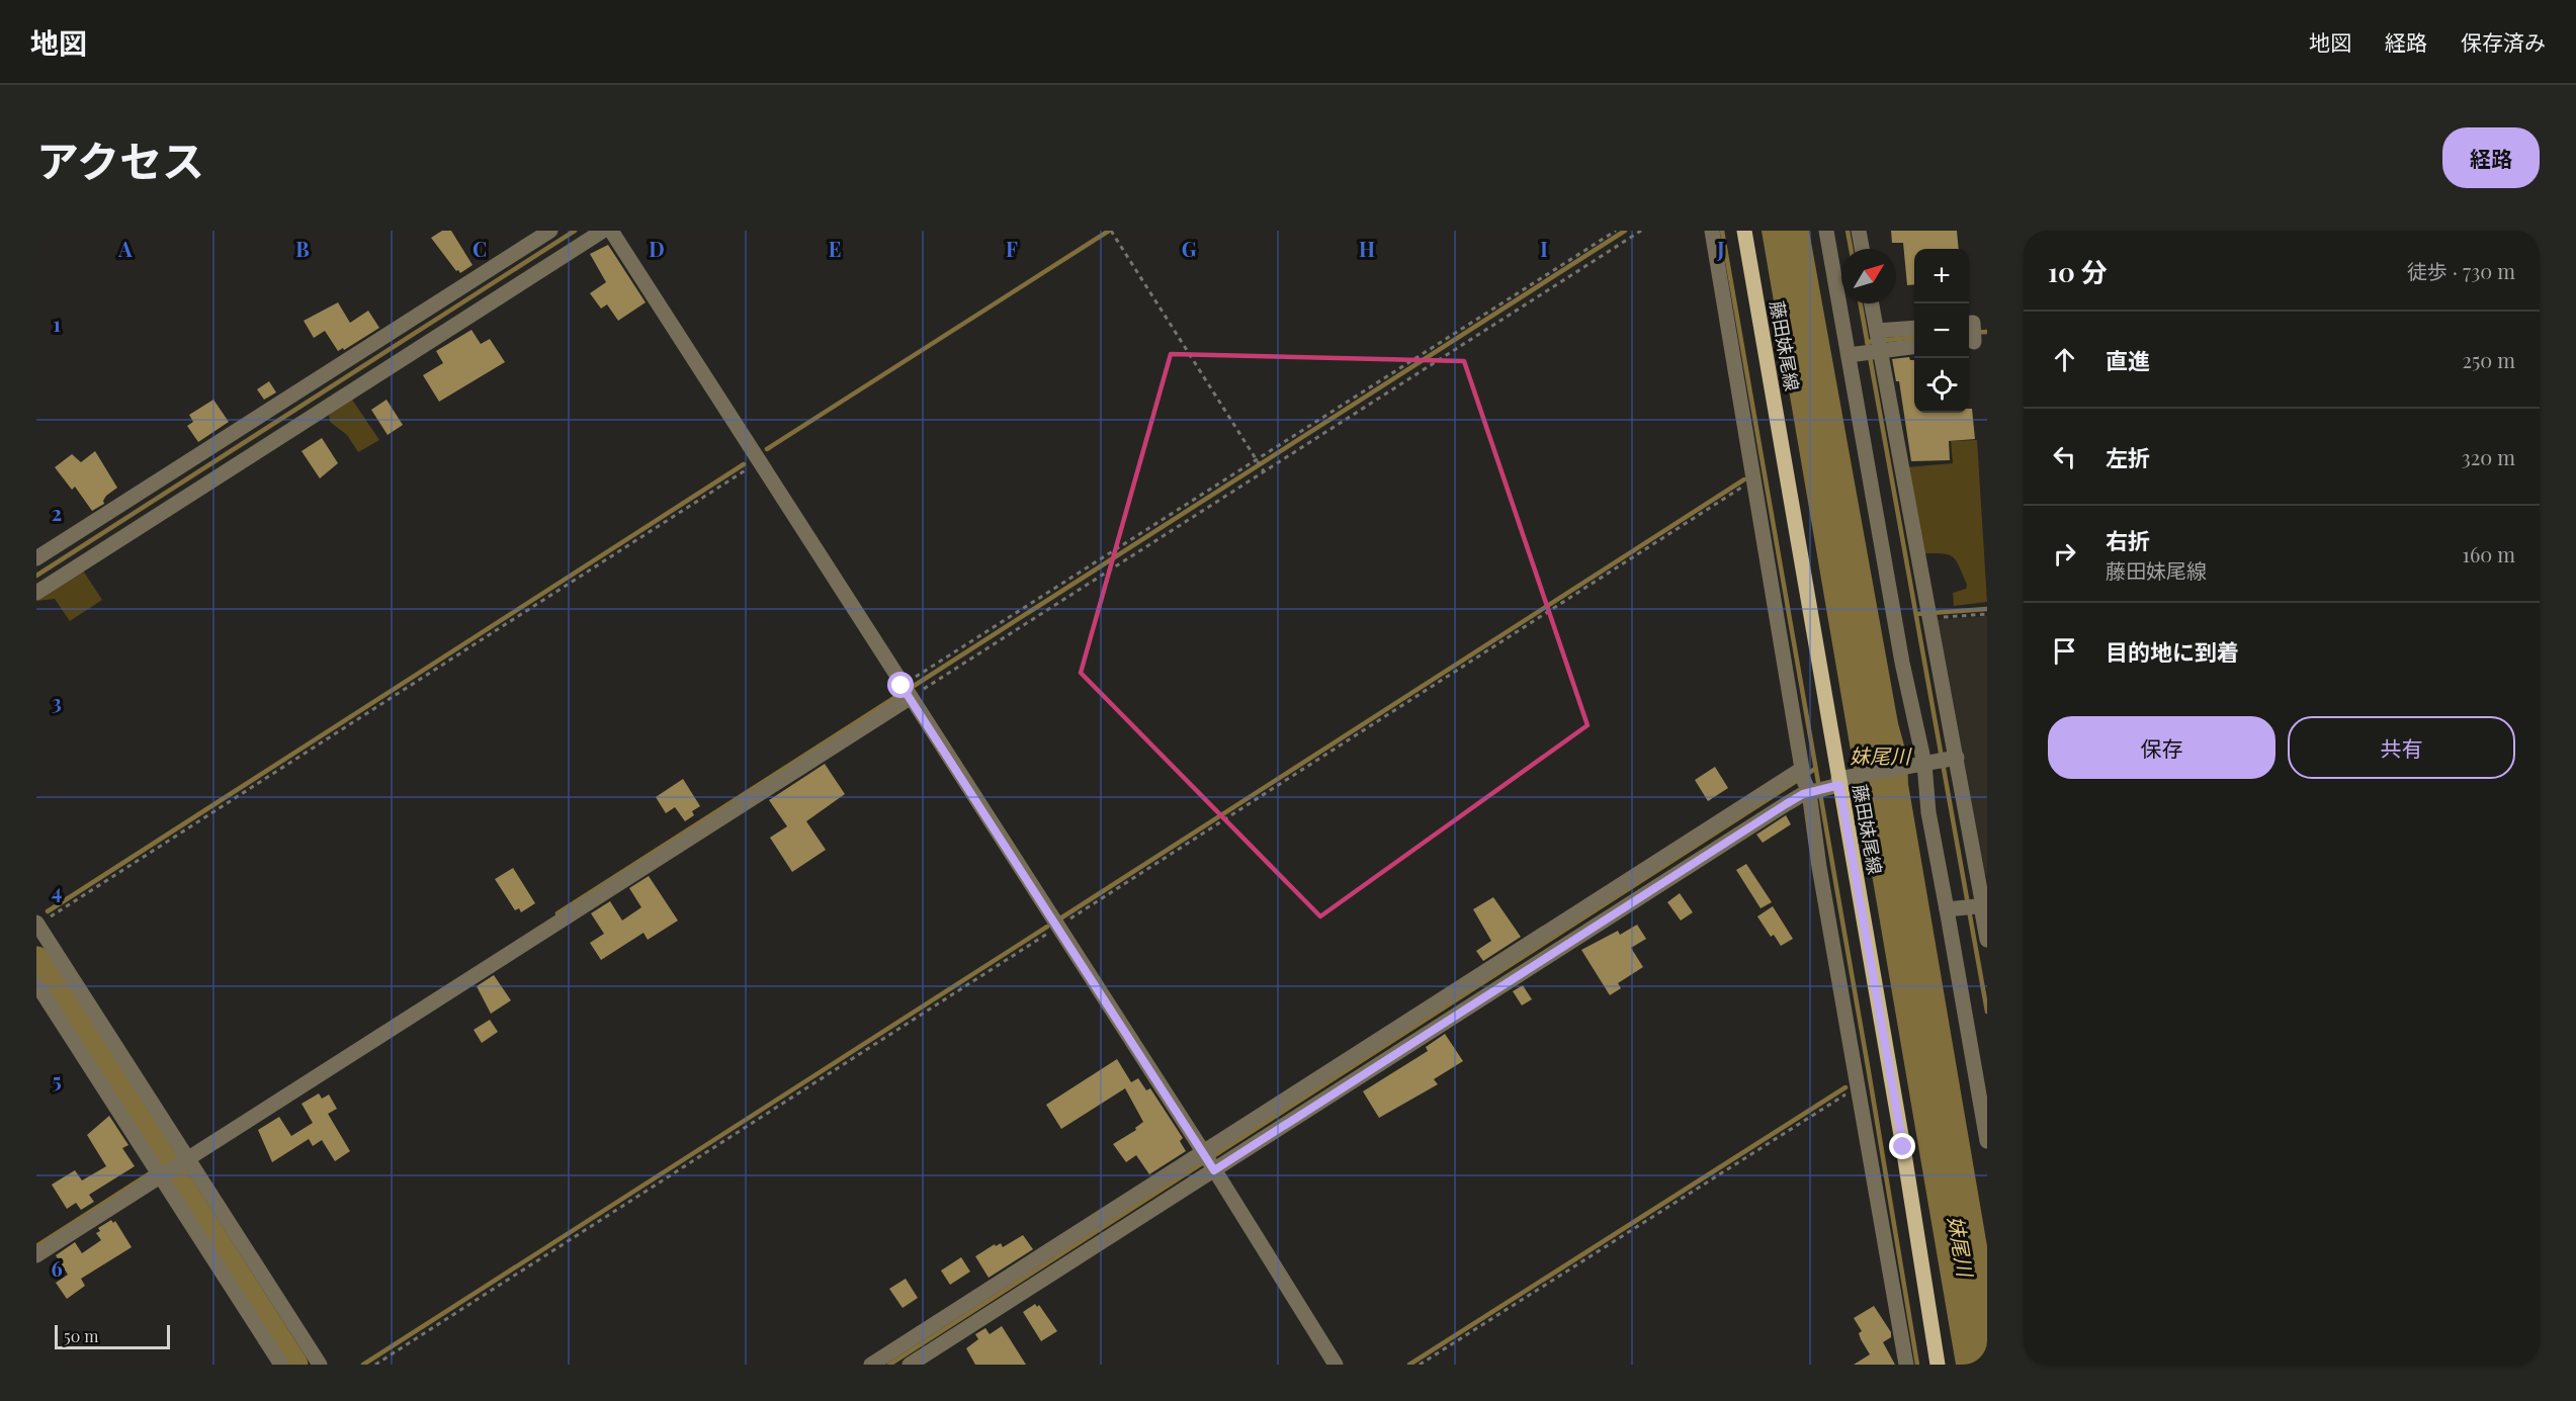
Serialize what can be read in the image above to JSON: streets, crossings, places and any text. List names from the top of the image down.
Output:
{
  "streets": {
    "main road": ["藤田妹尾線"]
  },
  "water": ["妹尾川"],
  "scale_bar": "50 m",
  "north": "top right",
  "page": {
    "header": "地図",
    "nav": ["地図", "経路", "保存済み"],
    "title": "アクセス",
    "buttons": [
      "経路",
      ["保存", "共有"]
    ],
    "heading": ["10 分", "徒歩 · 730 m"],
    "map_buttons": ["+", "−"],
    "list": [
      ["直進", "250 m"],
      ["左折", "320 m"],
      ["右折", "藤田妹尾線", "160 m"],
      "目的地に到着"
    ],
    "scale": "50 m"
  },
  "grid": {
    "columns": [
      "A",
      "B",
      "C",
      "D",
      "E",
      "F",
      "G",
      "H",
      "I",
      "J"
    ],
    "rows": [
      "1",
      "2",
      "3",
      "4",
      "5",
      "6"
    ]
  }
}
